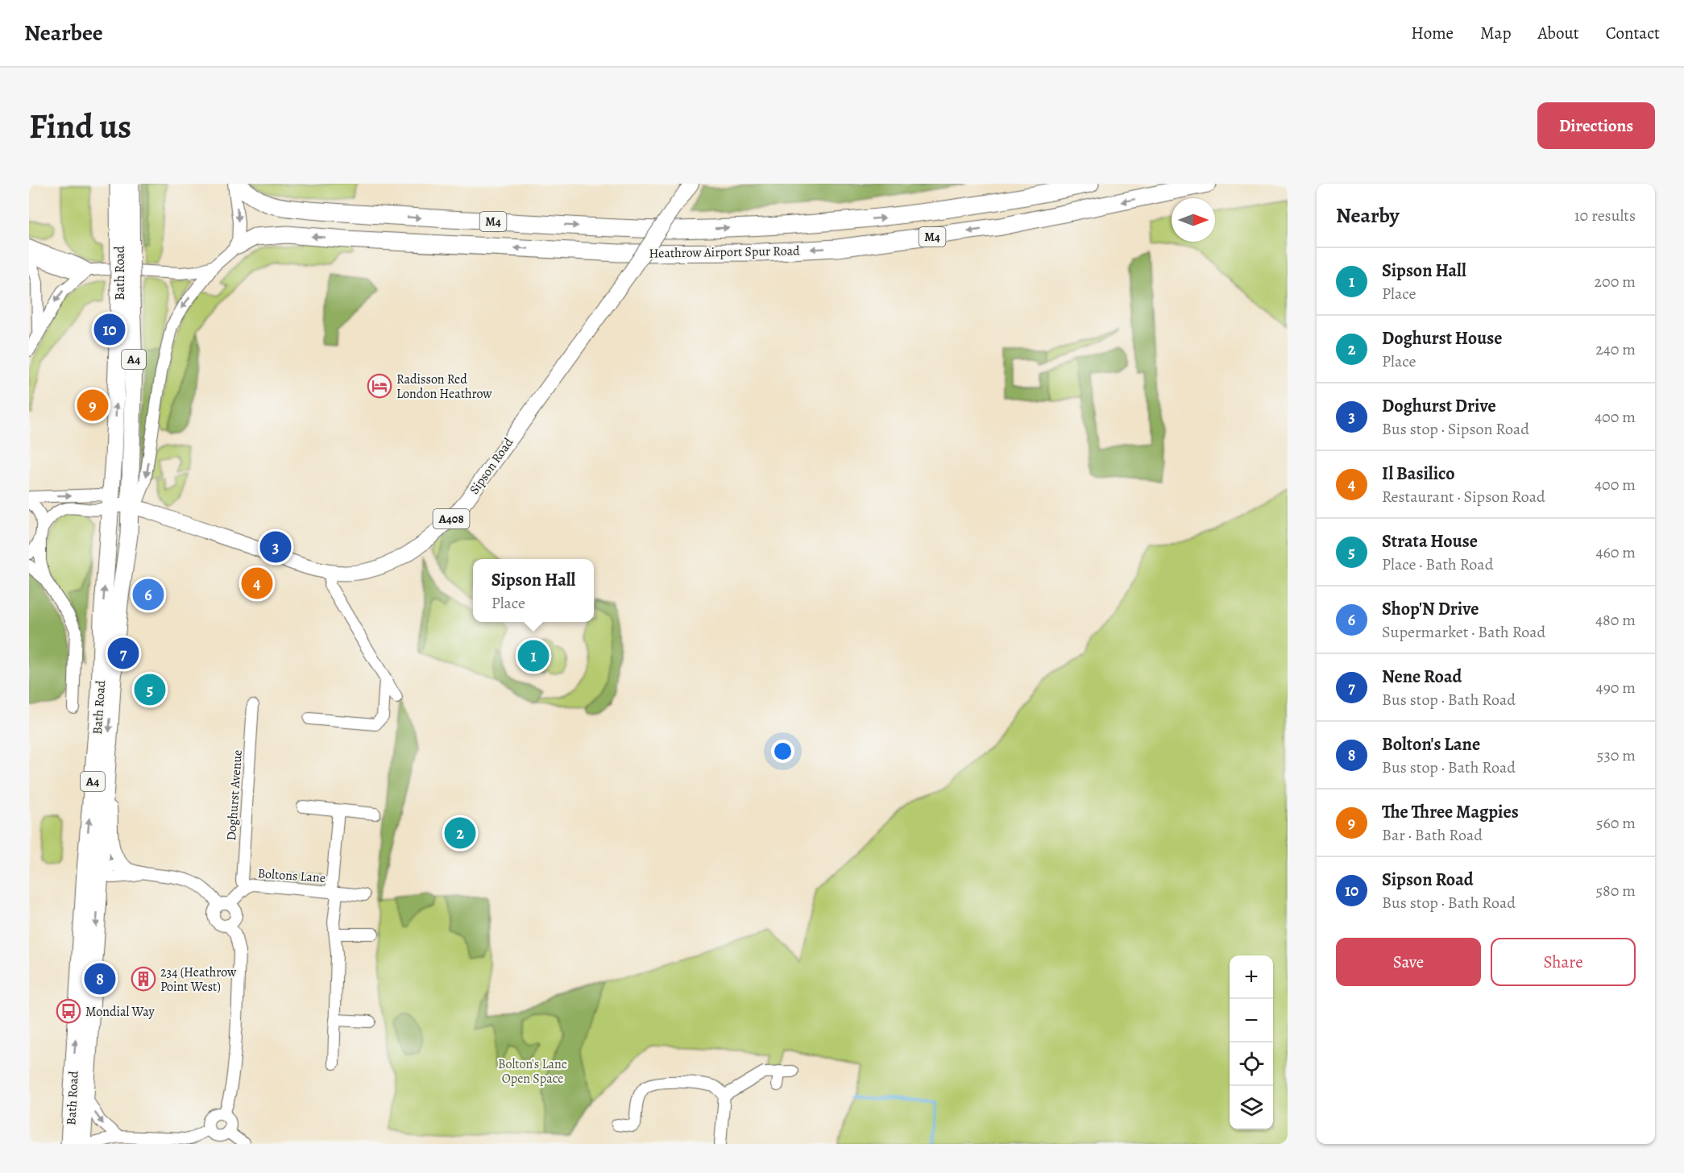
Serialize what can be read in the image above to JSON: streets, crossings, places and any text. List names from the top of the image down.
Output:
{
  "streets": {
    "highway": [
      "M4",
      "Heathrow Airport Spur Road",
      "Bath Road",
      "A4"
    ],
    "main road": ["Sipson Road", "A408"],
    "street": ["Doghurst Avenue", "Boltons Lane"]
  },
  "crossings": [
    ["Bath Road", "Sipson Road"],
    ["Doghurst Avenue", "Boltons Lane"]
  ],
  "parks": ["Bolton's Lane Open Space"],
  "places": {
    "hotel": ["Radisson Red London Heathrow"],
    "building": ["234 (Heathrow Point West)"],
    "bus stop": ["Mondial Way"]
  },
  "north": "right",
  "page": {
    "header": "Nearbee",
    "nav": [
      "Home",
      "Map",
      "About",
      "Contact"
    ],
    "buttons": [
      "Directions",
      ["Save", "Share"]
    ],
    "title": "Find us",
    "heading": ["Nearby", "10 results"],
    "list": [
      {
        "mark": "1",
        "name": "Sipson Hall",
        "note": "Place",
        "value": "200 m"
      },
      {
        "mark": "2",
        "name": "Doghurst House",
        "note": "Place",
        "value": "240 m"
      },
      {
        "mark": "3",
        "name": "Doghurst Drive",
        "note": "Bus stop · Sipson Road",
        "value": "400 m"
      },
      {
        "mark": "4",
        "name": "Il Basilico",
        "note": "Restaurant · Sipson Road",
        "value": "400 m"
      },
      {
        "mark": "5",
        "name": "Strata House",
        "note": "Place · Bath Road",
        "value": "460 m"
      },
      {
        "mark": "6",
        "name": "Shop'N Drive",
        "note": "Supermarket · Bath Road",
        "value": "480 m"
      },
      {
        "mark": "7",
        "name": "Nene Road",
        "note": "Bus stop · Bath Road",
        "value": "490 m"
      },
      {
        "mark": "8",
        "name": "Bolton's Lane",
        "note": "Bus stop · Bath Road",
        "value": "530 m"
      },
      {
        "mark": "9",
        "name": "The Three Magpies",
        "note": "Bar · Bath Road",
        "value": "560 m"
      },
      {
        "mark": "10",
        "name": "Sipson Road",
        "note": "Bus stop · Bath Road",
        "value": "580 m"
      }
    ],
    "pins": [
      "10",
      "9",
      "3",
      "4",
      "6",
      "7",
      "1",
      "5",
      "2",
      "8"
    ],
    "popup": ["Sipson Hall", "Place"],
    "map_buttons": ["+", "−"]
  }
}
